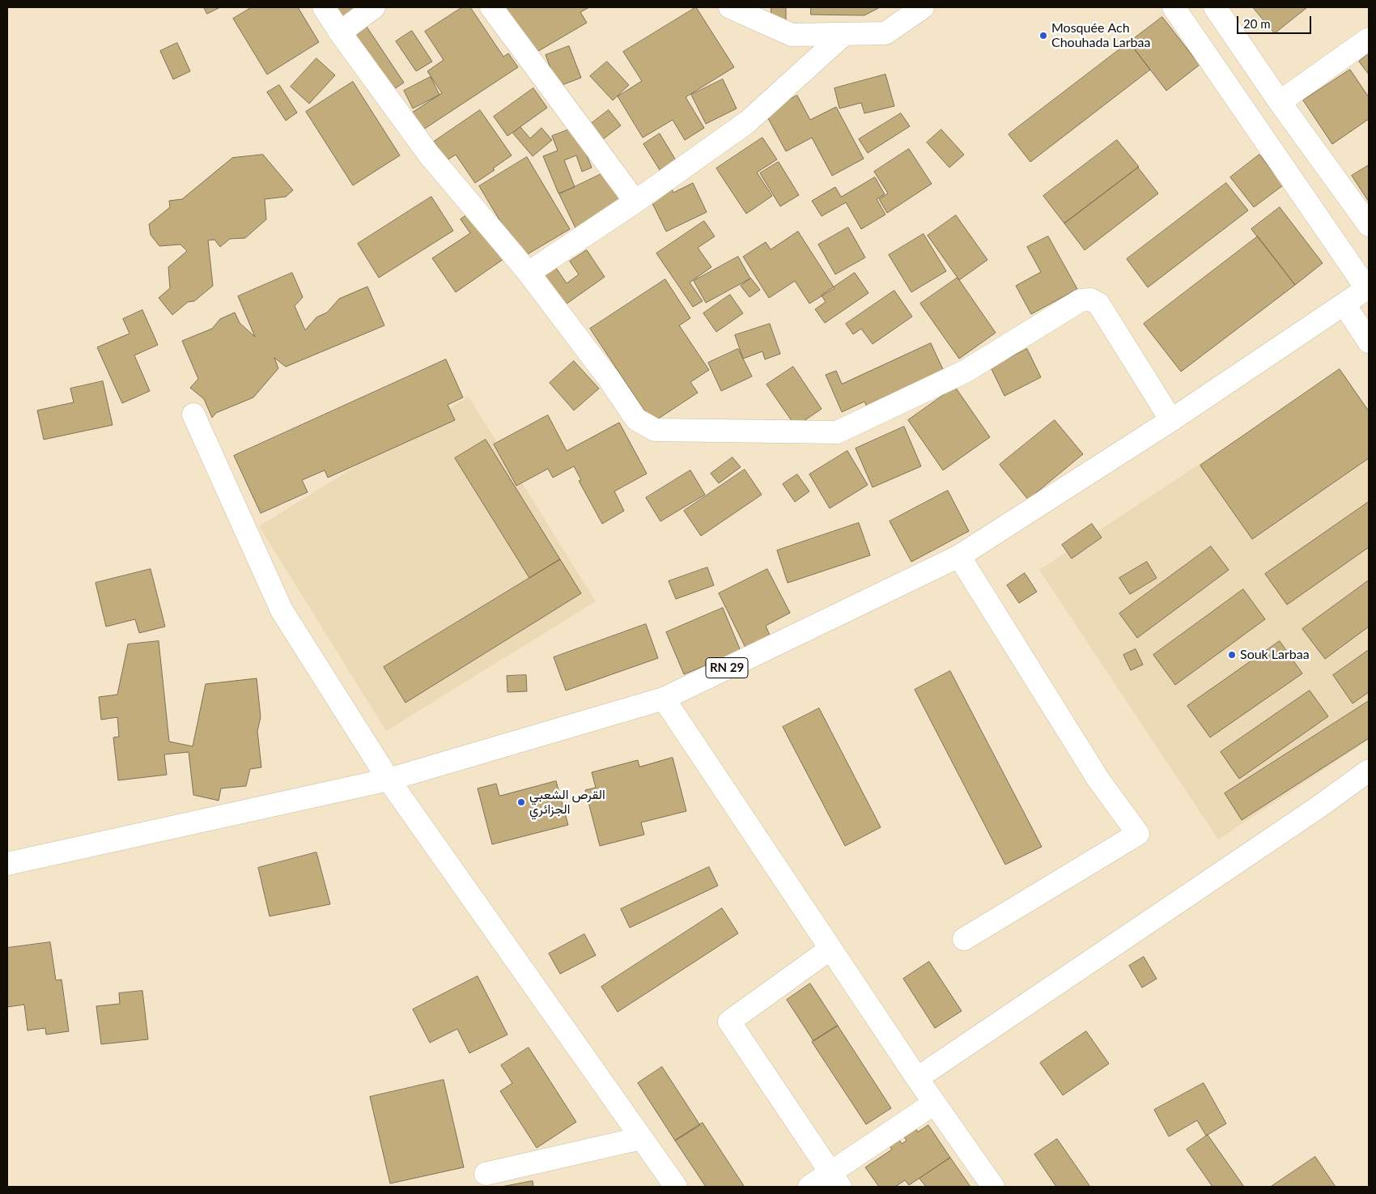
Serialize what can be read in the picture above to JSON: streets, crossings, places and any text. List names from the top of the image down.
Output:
{
  "streets": {
    "street": ["RN 29"]
  },
  "places": ["Mosquée Ach Chouhada Larbaa", "Souk Larbaa", "القرص الشعبي الجزائري"],
  "scale_bar": "20 m"
}
